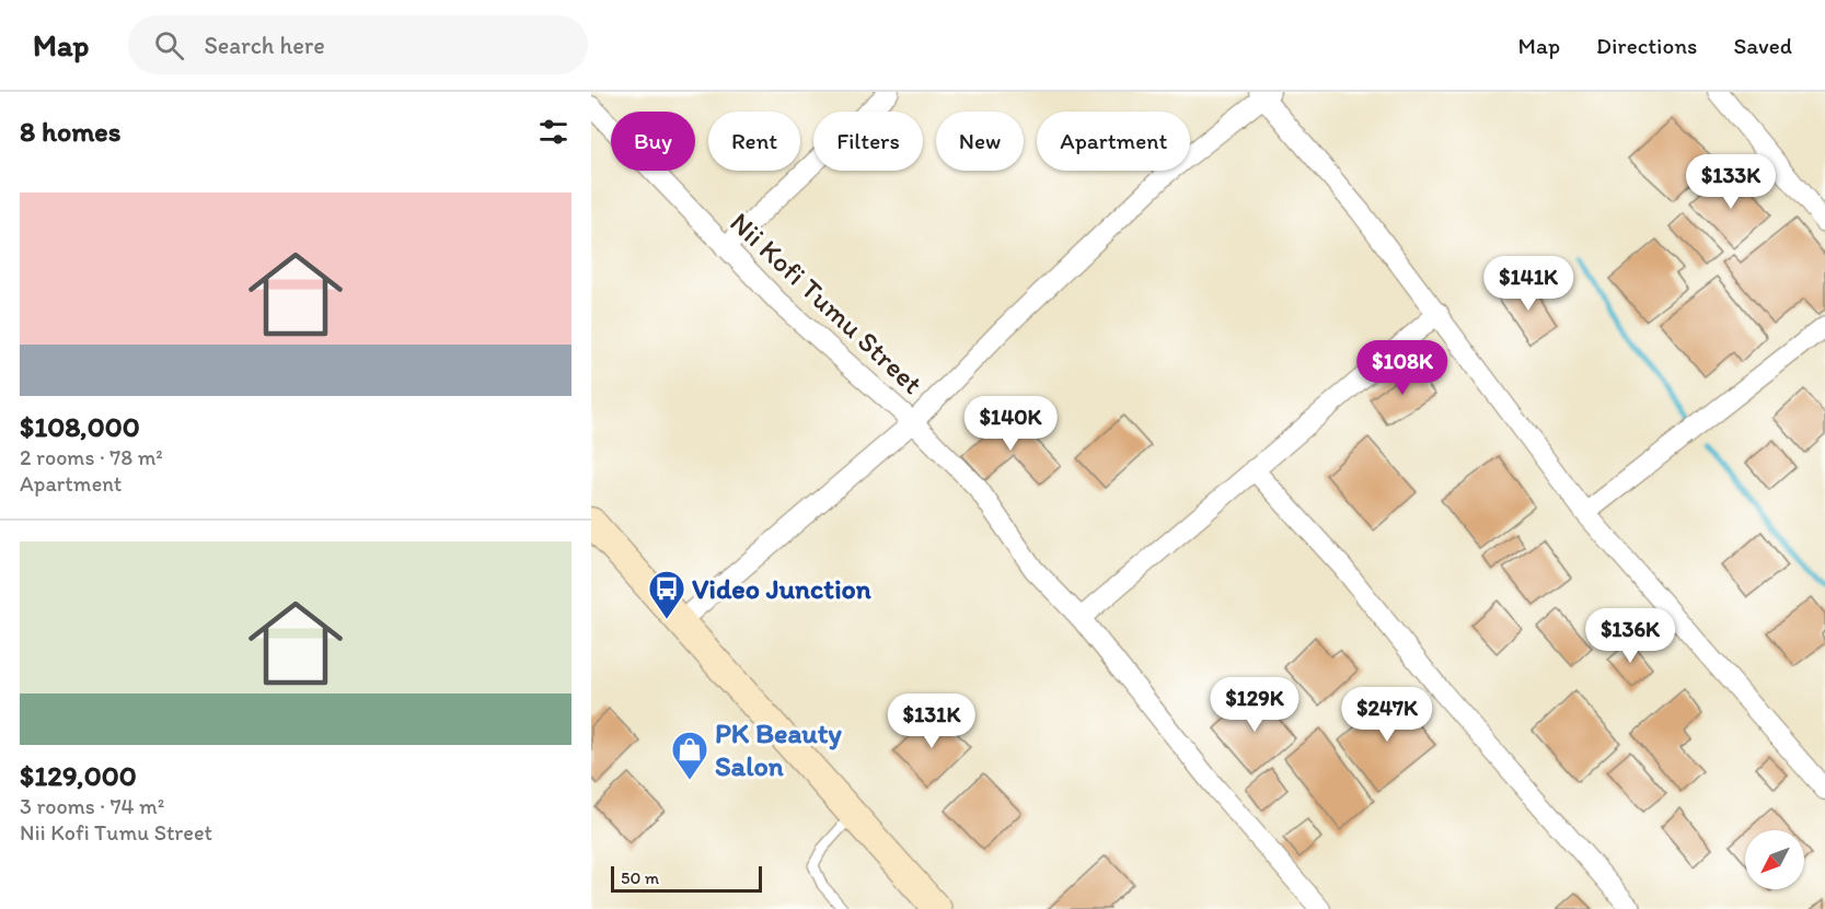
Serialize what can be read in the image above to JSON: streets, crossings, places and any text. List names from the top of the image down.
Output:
{
  "streets": {
    "street": ["Nii Kofi Tumu Street"]
  },
  "places": {
    "bus stop": ["Video Junction"],
    "shop": ["PK Beauty Salon"]
  },
  "scale_bar": "50 m",
  "north": "bottom left",
  "page": {
    "header": "Map",
    "search": "Search here",
    "nav": ["Map", "Directions", "Saved"],
    "heading": "8 homes",
    "chip": [
      "Buy",
      "Rent",
      "Filters",
      "New",
      "Apartment"
    ],
    "price": [
      "$133K",
      "$141K",
      "$108K",
      "$140K",
      "$136K",
      "$129K",
      "$247K",
      "$131K"
    ],
    "list": [
      {
        "name": "$108,000",
        "note": "2 rooms · 78 m² · Apartment"
      },
      {
        "name": "$129,000",
        "note": "3 rooms · 74 m² · Nii Kofi Tumu Street"
      }
    ],
    "scale": "50 m"
  }
}
